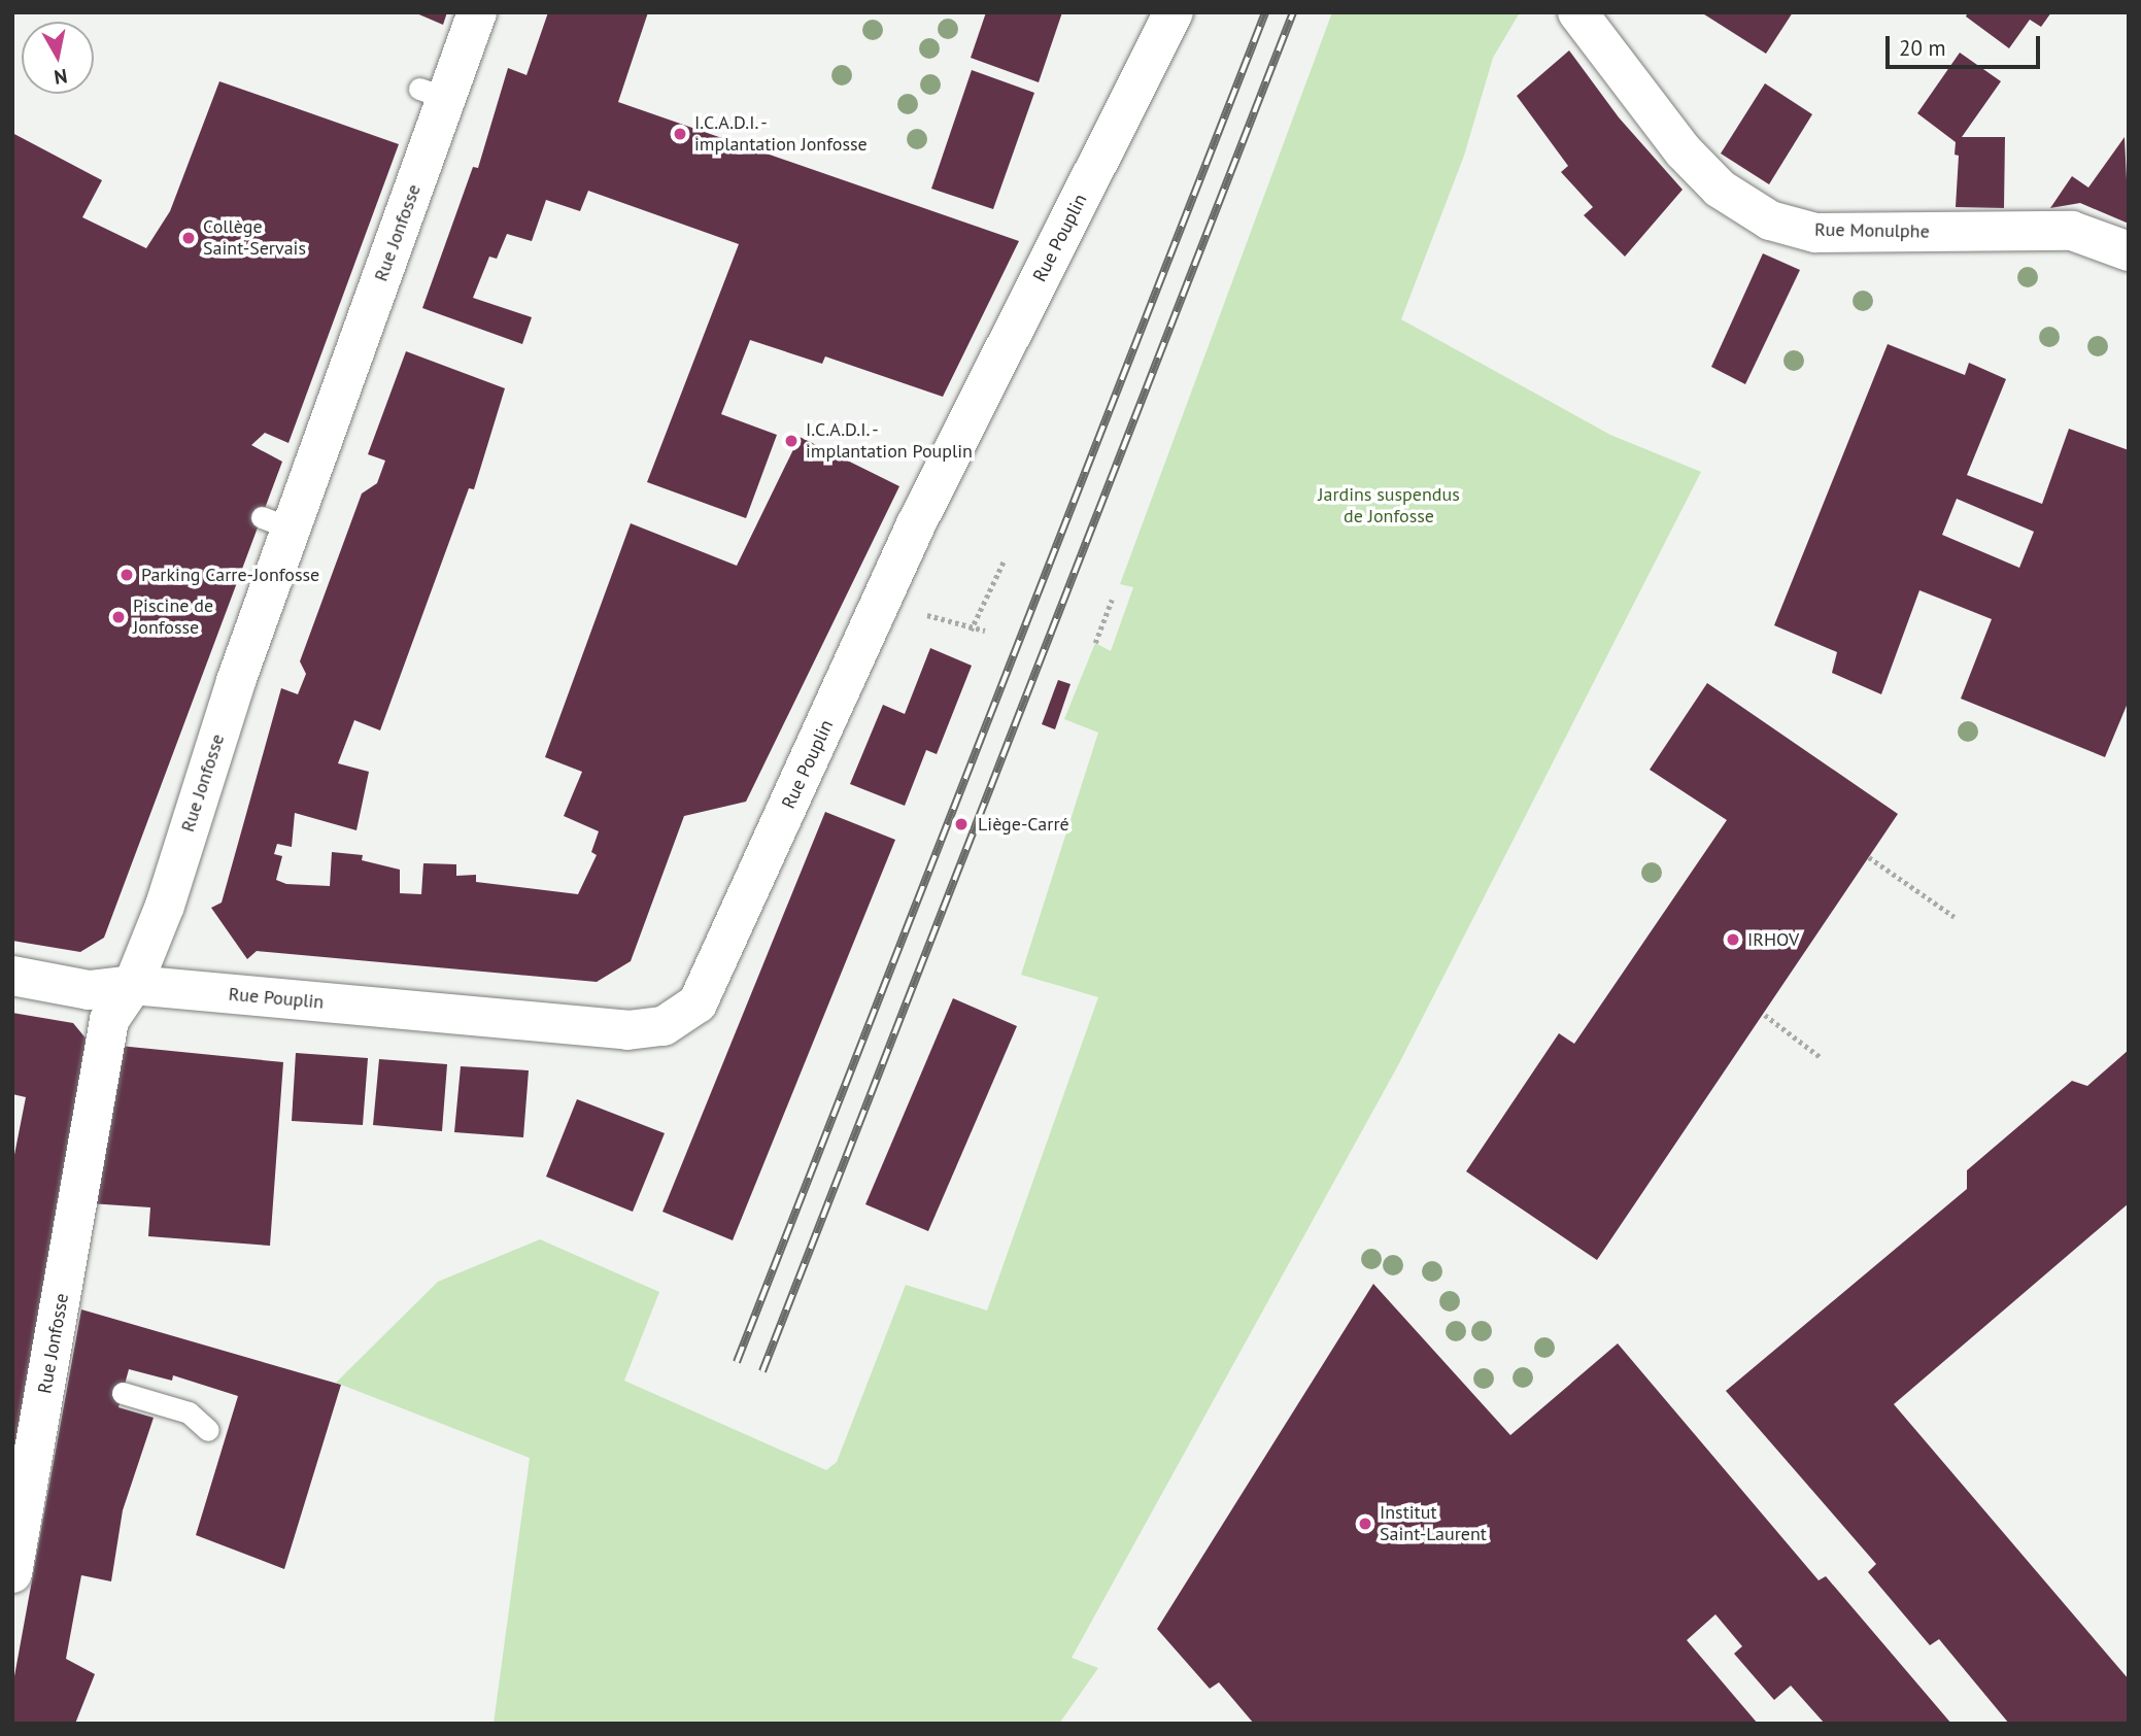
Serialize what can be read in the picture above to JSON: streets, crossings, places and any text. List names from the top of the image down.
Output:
{
  "streets": {
    "street": ["Rue Monulphe", "Rue Jonfosse", "Rue Pouplin"]
  },
  "crossings": [
    ["Rue Jonfosse", "Rue Pouplin"]
  ],
  "parks": ["Jardins suspendus de Jonfosse"],
  "places": [
    "I.C.A.D.I. - implantation Jonfosse",
    "Collège Saint-Servais",
    "I.C.A.D.I. - implantation Pouplin",
    "Parking Carre-Jonfosse",
    "Piscine de Jonfosse",
    "Liège-Carré",
    "IRHOV",
    "Institut Saint-Laurent"
  ],
  "scale_bar": "20 m",
  "north": "bottom"
}
